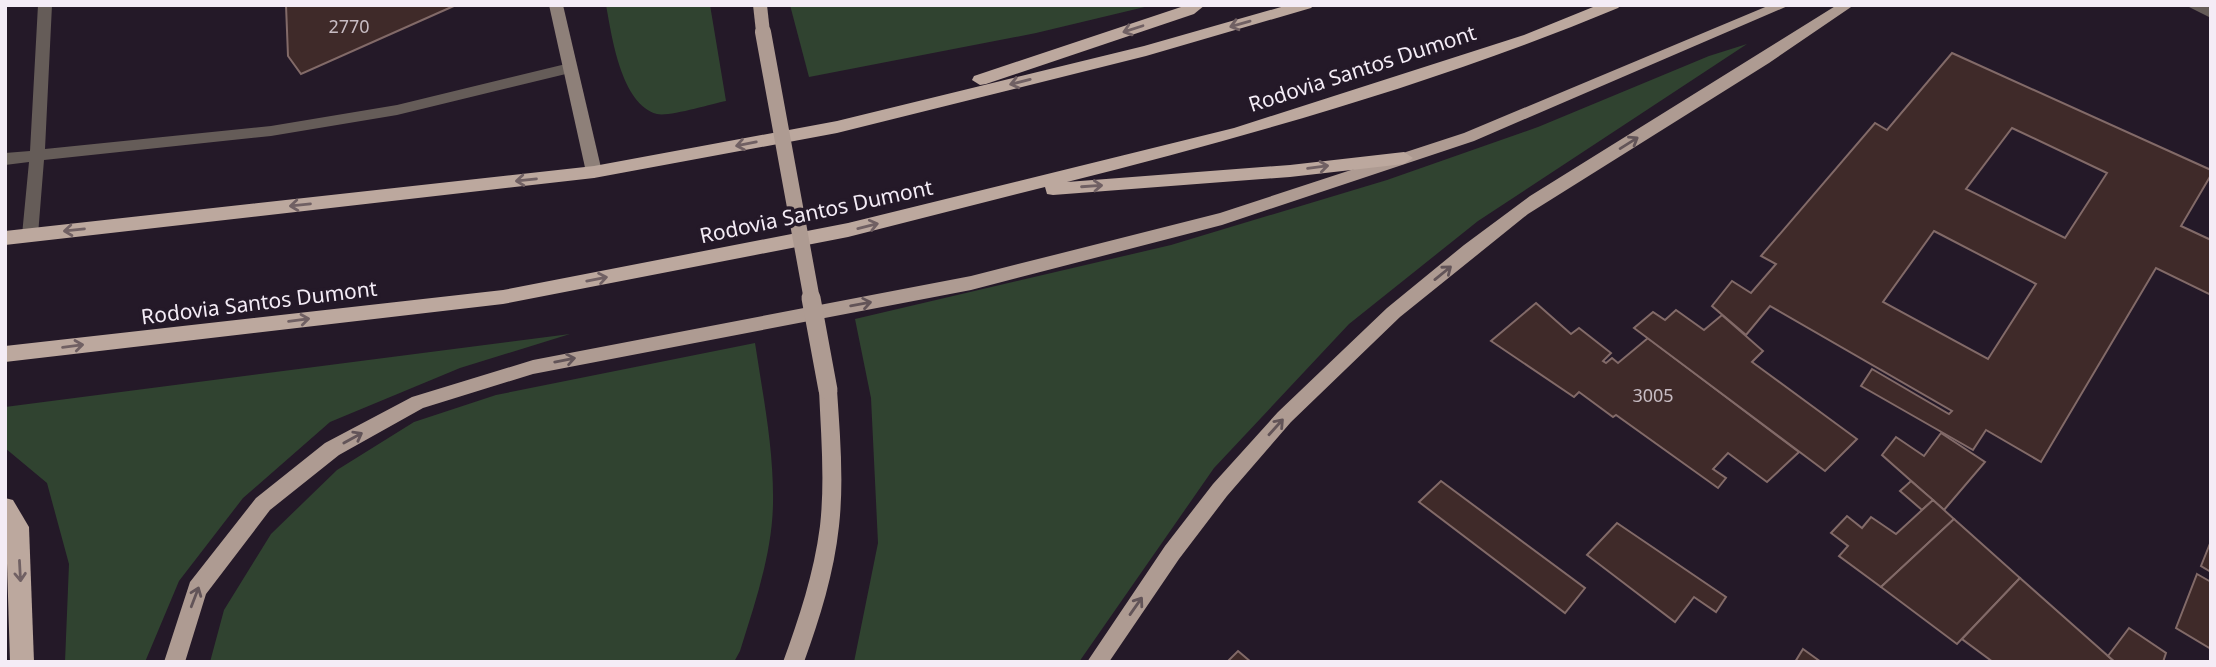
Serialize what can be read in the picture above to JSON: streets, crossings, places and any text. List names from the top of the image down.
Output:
{
  "streets": {
    "highway": ["Rodovia Santos Dumont"]
  },
  "house_numbers": ["2770", "3005"]
}
